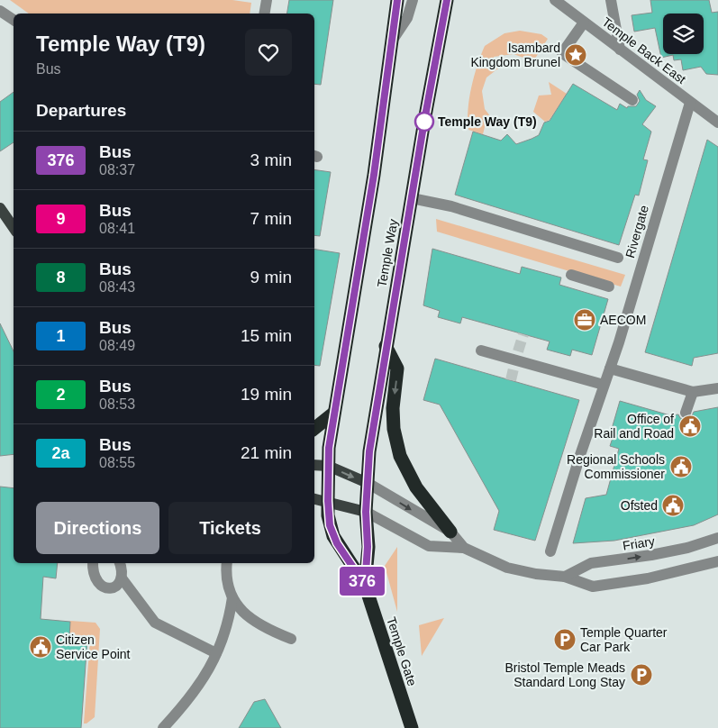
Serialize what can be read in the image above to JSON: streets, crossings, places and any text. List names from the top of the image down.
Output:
{
  "streets": {
    "highway": ["Temple Way", "Temple Gate"],
    "street": ["Temple Back East", "Rivergate", "Friary"]
  },
  "crossings": [
    ["Temple Back East", "Rivergate"],
    ["Temple Way", "Temple Gate"]
  ],
  "places": {
    "place": ["Isambard Kingdom Brunel"],
    "other": ["Temple Way (T9)"],
    "office": ["AECOM"],
    "public building": [
      "Office of Rail and Road",
      "Regional Schools Commissioner",
      "Ofsted",
      "Citizen Service Point"
    ],
    "parking": ["Temple Quarter Car Park", "Bristol Temple Meads Standard Long Stay"]
  },
  "lines": ["bus line 376"],
  "page": {
    "on_map": "376",
    "heading": [
      ["Temple Way (T9)", "Bus"],
      "Departures"
    ],
    "list": [
      {
        "mark": "376",
        "name": "Bus",
        "note": "08:37",
        "value": "3 min"
      },
      {
        "mark": "9",
        "name": "Bus",
        "note": "08:41",
        "value": "7 min"
      },
      {
        "mark": "8",
        "name": "Bus",
        "note": "08:43",
        "value": "9 min"
      },
      {
        "mark": "1",
        "name": "Bus",
        "note": "08:49",
        "value": "15 min"
      },
      {
        "mark": "2",
        "name": "Bus",
        "note": "08:53",
        "value": "19 min"
      },
      {
        "mark": "2a",
        "name": "Bus",
        "note": "08:55",
        "value": "21 min"
      }
    ],
    "buttons": ["Directions", "Tickets"]
  }
}
